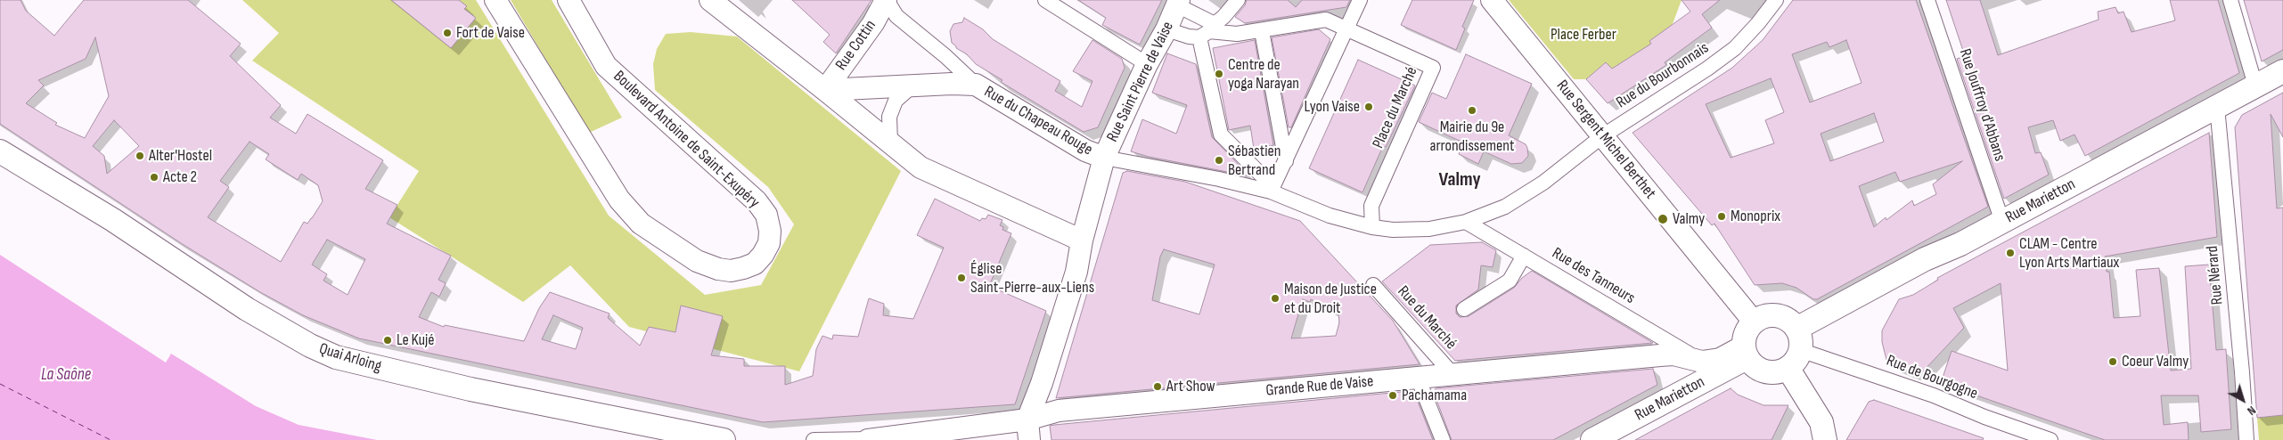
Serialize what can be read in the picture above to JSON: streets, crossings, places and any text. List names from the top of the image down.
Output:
{
  "streets": {
    "main road": ["Rue Marietton", "Quai Arloing"],
    "street": [
      "Rue Cottin",
      "Rue du Bourbonnais",
      "Rue Saint Pierre de Vaise",
      "Rue Jouffroy d'Abbans",
      "Place du Marché",
      "Rue du Chapeau Rouge",
      "Boulevard Antoine de Saint-Exupéry",
      "Rue Sergent Michel Berthet",
      "Rue Nérard",
      "Rue des Tanneurs",
      "Rue du Marché",
      "Rue de Bourgogne",
      "Grande Rue de Vaise"
    ]
  },
  "crossings": [
    ["Rue Cottin", "Rue du Chapeau Rouge"],
    ["Rue du Bourbonnais", "Rue Sergent Michel Berthet"],
    ["Rue du Bourbonnais", "Rue des Tanneurs"],
    ["Rue Saint Pierre de Vaise", "Rue du Chapeau Rouge"],
    ["Rue Saint Pierre de Vaise", "Grande Rue de Vaise"],
    ["Rue Jouffroy d'Abbans", "Rue Marietton"],
    ["Place du Marché", "Rue du Chapeau Rouge"],
    ["Rue Sergent Michel Berthet", "Rue Marietton"],
    ["Rue Sergent Michel Berthet", "Rue de Bourgogne"],
    ["Rue Sergent Michel Berthet", "Grande Rue de Vaise"],
    ["Rue Marietton", "Rue Nérard"],
    ["Rue Marietton", "Rue de Bourgogne"],
    ["Rue Marietton", "Grande Rue de Vaise"],
    ["Rue des Tanneurs", "Grande Rue de Vaise"],
    ["Rue du Marché", "Grande Rue de Vaise"],
    ["Rue de Bourgogne", "Grande Rue de Vaise"]
  ],
  "districts": ["Valmy"],
  "water": ["La Saône"],
  "parks": ["Place Ferber"],
  "places": [
    "Fort de Vaise",
    "Centre de yoga Narayan",
    "Lyon Vaise",
    "Mairie du 9e arrondissement",
    "Alter'Hostel",
    "Sébastien Bertrand",
    "Acte 2",
    "Monoprix",
    "Valmy",
    "CLAM - Centre Lyon Arts Martiaux",
    "Église Saint-Pierre-aux-Liens",
    "Maison de Justice et du Droit",
    "Le Kujé",
    "Coeur Valmy",
    "Art Show",
    "Pachamama"
  ],
  "north": "bottom right"
}
